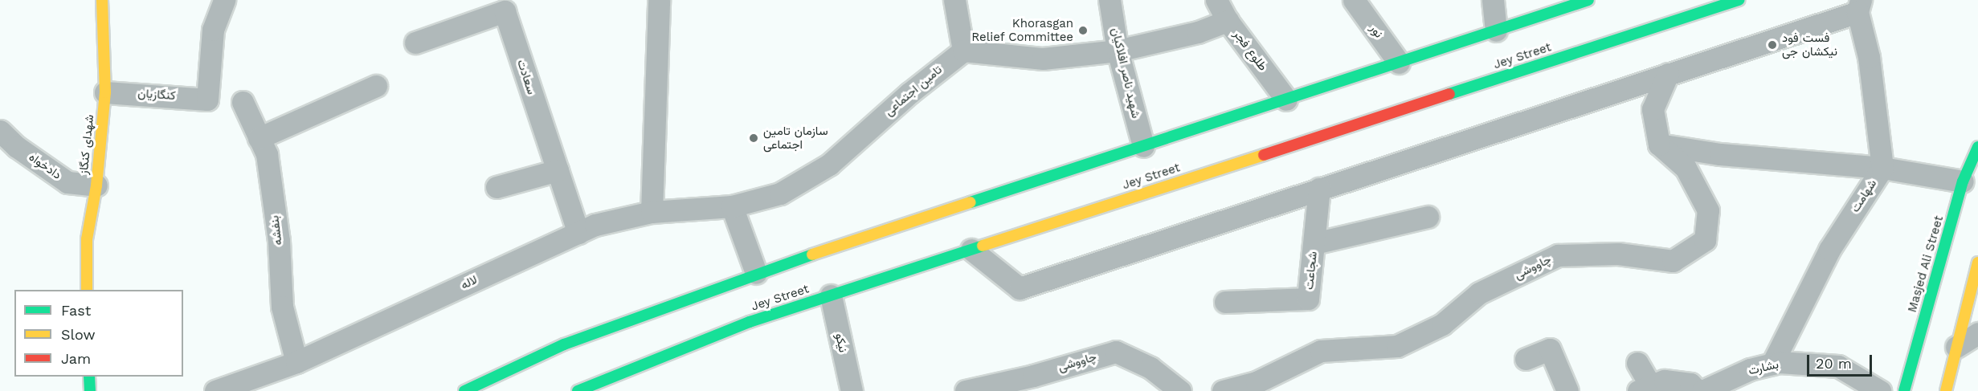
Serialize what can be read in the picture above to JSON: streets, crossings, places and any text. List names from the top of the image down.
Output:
{
  "streets": {
    "main road": ["Jey Street", "شهدای کنگاز", "Masjed Ali Street"],
    "street": [
      "نور",
      "طلوع فجر",
      "شهید ناصر افلاکیان",
      "سعادت",
      "تامین اجتماعی",
      "کنگازیان",
      "دادخواه",
      "شهامت",
      "بنفشه",
      "چاووشی",
      "شجاعت",
      "لاله",
      "نیکو",
      "بشارت"
    ]
  },
  "crossings": [
    ["Jey Street", "نیکو"],
    ["سعادت", "لاله"],
    ["تامین اجتماعی", "لاله"],
    ["کنگازیان", "شهدای کنگاز"],
    ["شهدای کنگاز", "دادخواه"],
    ["شهامت", "بشارت"],
    ["بنفشه", "لاله"]
  ],
  "places": ["Khorasgan Relief Committee", "فست فود نیکشان جی", "سازمان تامین اجتماعی"],
  "legend": ["Fast", "Slow", "Jam"],
  "scale_bar": "20 m"
}
